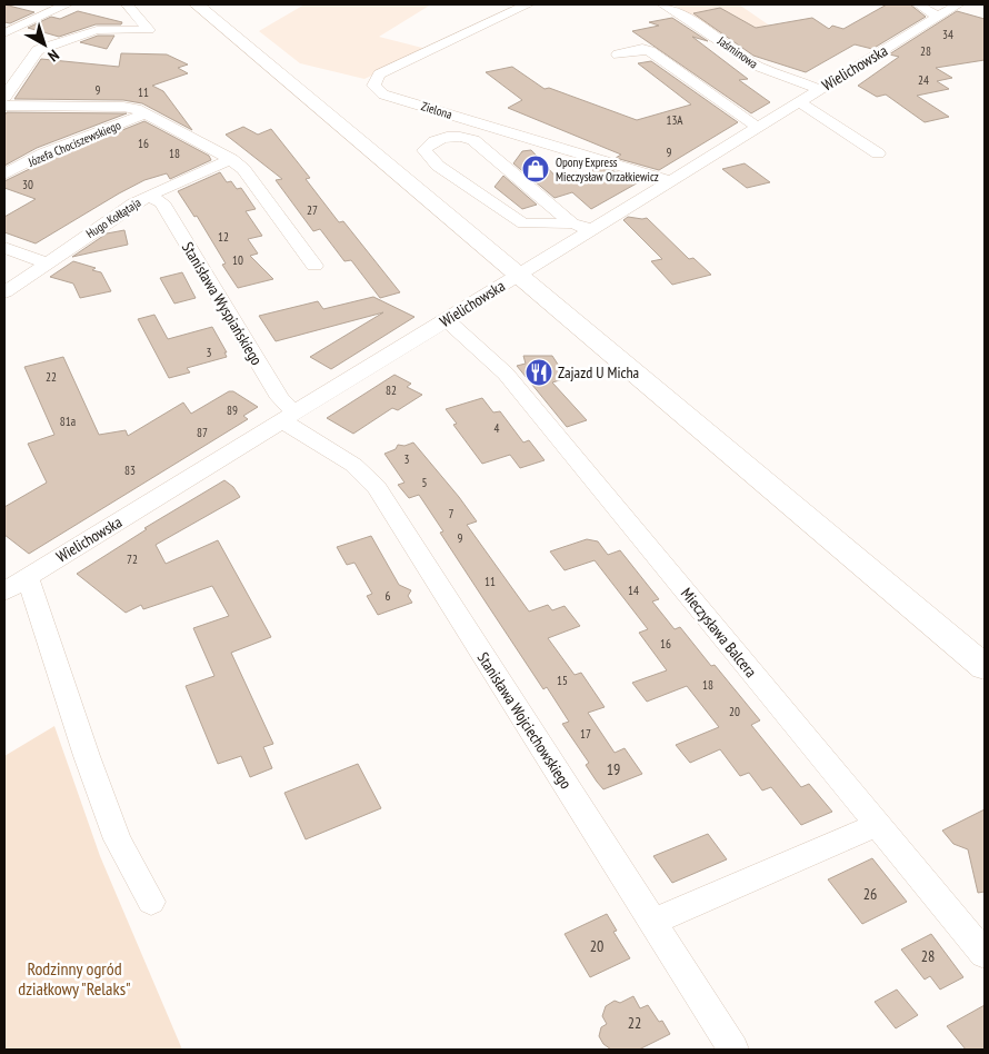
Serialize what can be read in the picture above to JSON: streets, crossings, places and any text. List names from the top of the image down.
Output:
{
  "streets": {
    "street": [
      "Jaśminowa",
      "Wielichowska",
      "Zielona",
      "Józefa Chociszewskiego",
      "Hugo Kołłątaja",
      "Stanisława Wyspiańskiego",
      "Mieczysława Balcera",
      "Stanisława Wojciechowskiego"
    ]
  },
  "crossings": [
    ["Jaśminowa", "Wielichowska"],
    ["Wielichowska", "Zielona"],
    ["Wielichowska", "Stanisława Wyspiańskiego"],
    ["Wielichowska", "Mieczysława Balcera"],
    ["Wielichowska", "Stanisława Wojciechowskiego"],
    ["Hugo Kołłątaja", "Stanisława Wyspiańskiego"],
    ["Stanisława Wyspiańskiego", "Stanisława Wojciechowskiego"]
  ],
  "parks": ["Rodzinny ogród działkowy \"Relaks\""],
  "places": {
    "shop": ["Opony Express Mieczysław Orzałkiewicz"],
    "restaurant": ["Zajazd U Micha"]
  },
  "house_numbers": [
    "34",
    "28",
    "24",
    "9",
    "11",
    "13A",
    "16",
    "9",
    "18",
    "30",
    "27",
    "12",
    "10",
    "3",
    "22",
    "82",
    "89",
    "81a",
    "4",
    "87",
    "3",
    "83",
    "5",
    "7",
    "9",
    "72",
    "11",
    "14",
    "6",
    "16",
    "15",
    "18",
    "20",
    "17",
    "19",
    "26",
    "20",
    "28",
    "22"
  ],
  "north": "bottom right"
}
